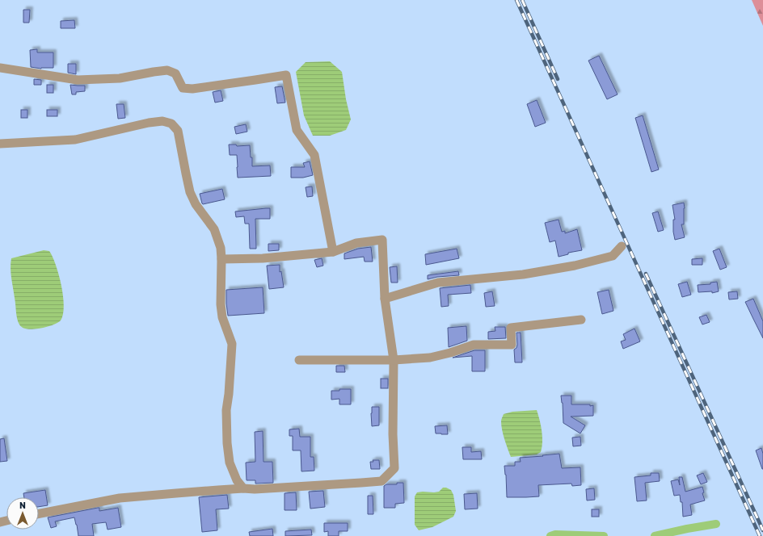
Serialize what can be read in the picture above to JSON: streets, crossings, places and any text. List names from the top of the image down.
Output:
{
  "north": "top"
}
